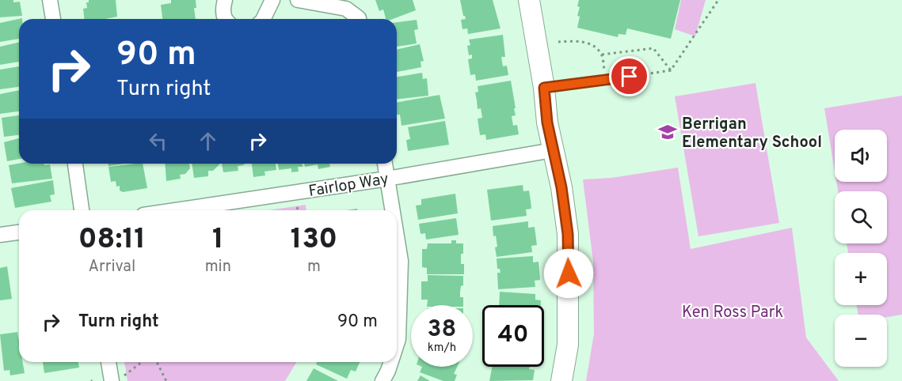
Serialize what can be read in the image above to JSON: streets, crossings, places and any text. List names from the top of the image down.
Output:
{
  "streets": {
    "street": ["Fairlop Way"]
  },
  "parks": ["Ken Ross Park"],
  "places": {
    "school or university": ["Berrigan Elementary School"]
  },
  "page": {
    "turn": ["90 m", "Turn right"],
    "map_buttons": ["+", "−"],
    "eta": [
      "08:11",
      "Arrival",
      "1",
      "min",
      "130",
      "m"
    ],
    "list": [
      {
        "name": "Turn right",
        "value": "90 m"
      }
    ],
    "speed": "38 km/h",
    "limit": "40"
  }
}
